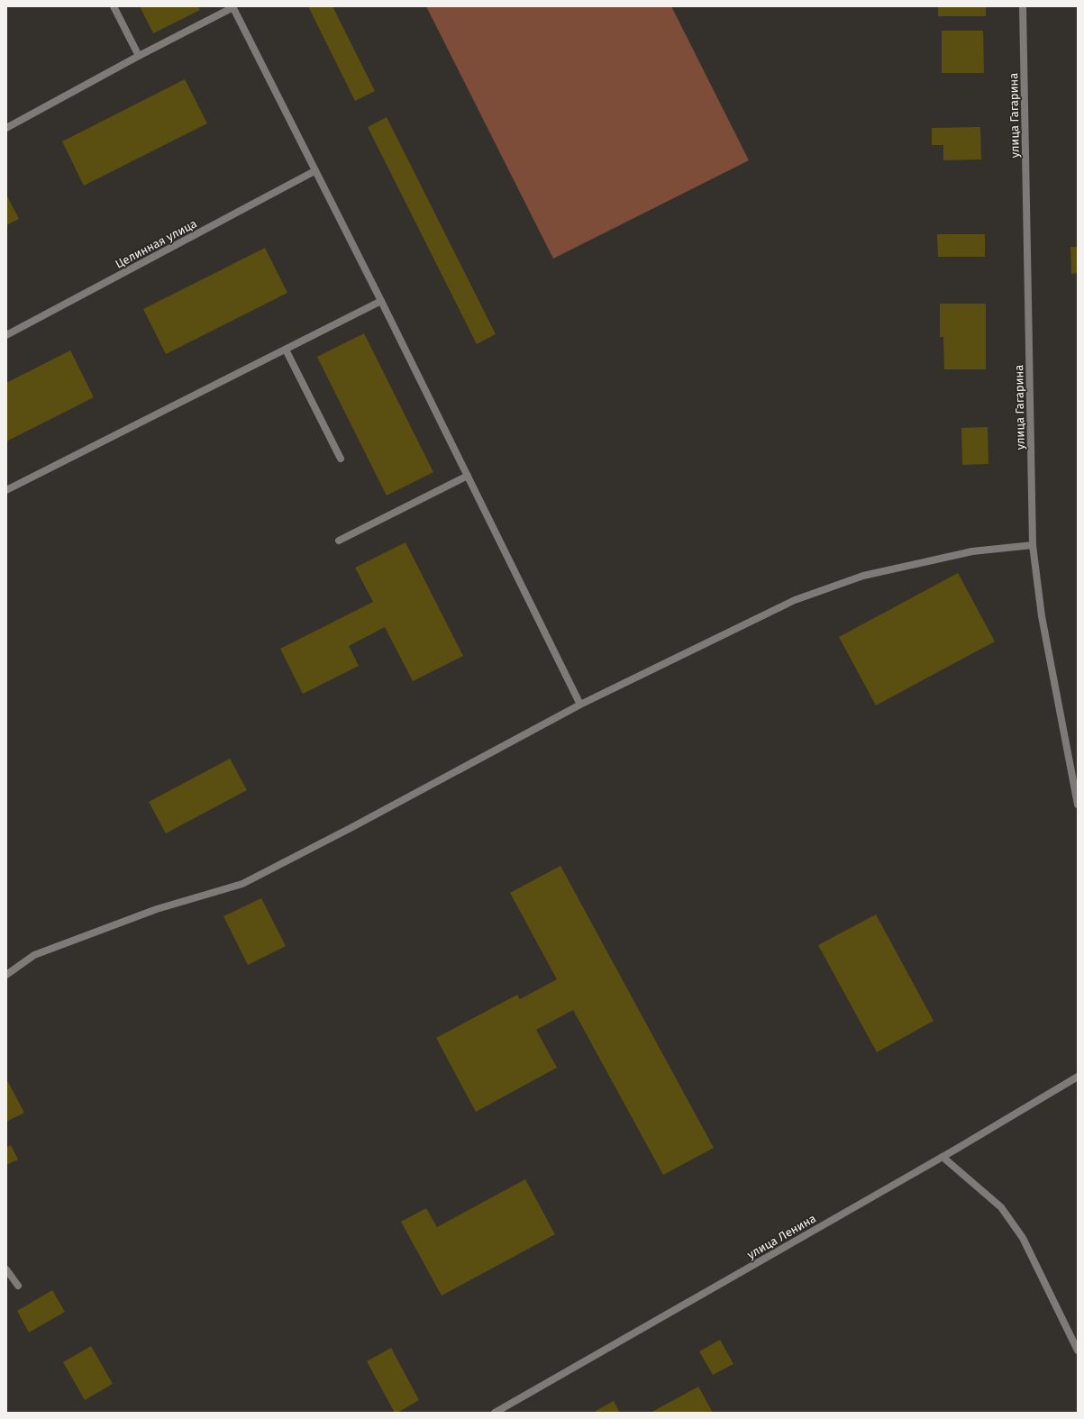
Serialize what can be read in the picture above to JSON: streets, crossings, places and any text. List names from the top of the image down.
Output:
{
  "streets": {
    "street": ["улица Гагарина", "Целинная улица", "улица Ленина"]
  }
}
